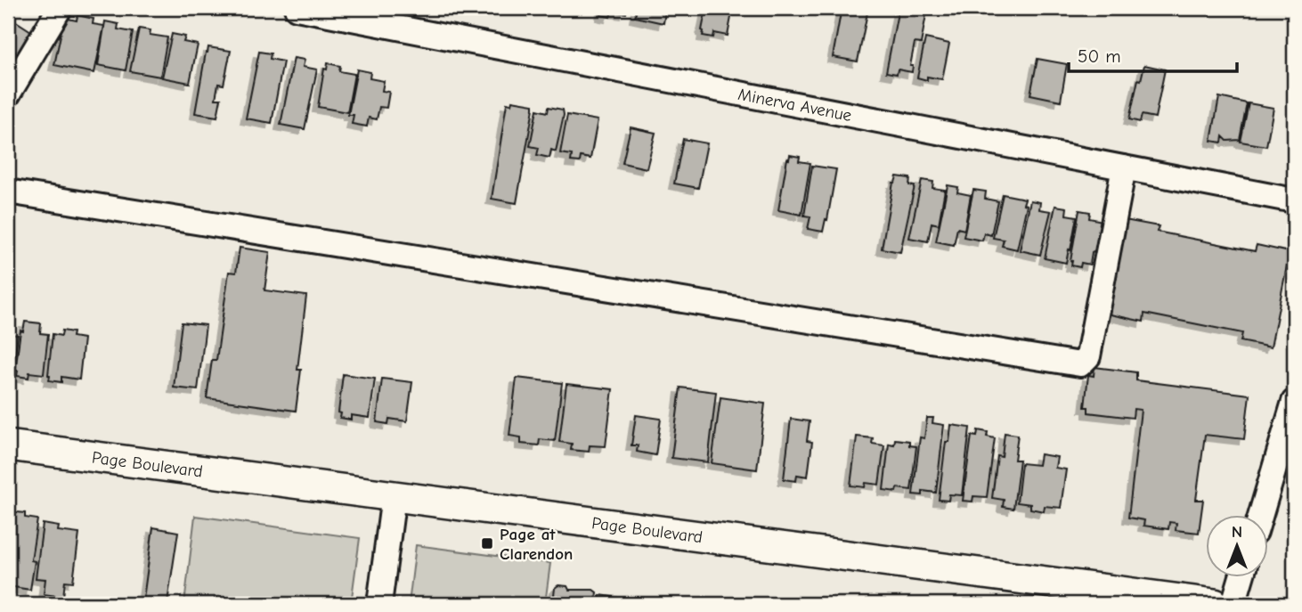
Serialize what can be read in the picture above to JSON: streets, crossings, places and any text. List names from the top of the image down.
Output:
{
  "streets": {
    "main road": ["Page Boulevard"],
    "street": ["Minerva Avenue"]
  },
  "places": {
    "transit": ["Page at Clarendon"]
  },
  "scale_bar": "50 m",
  "north": "top"
}
